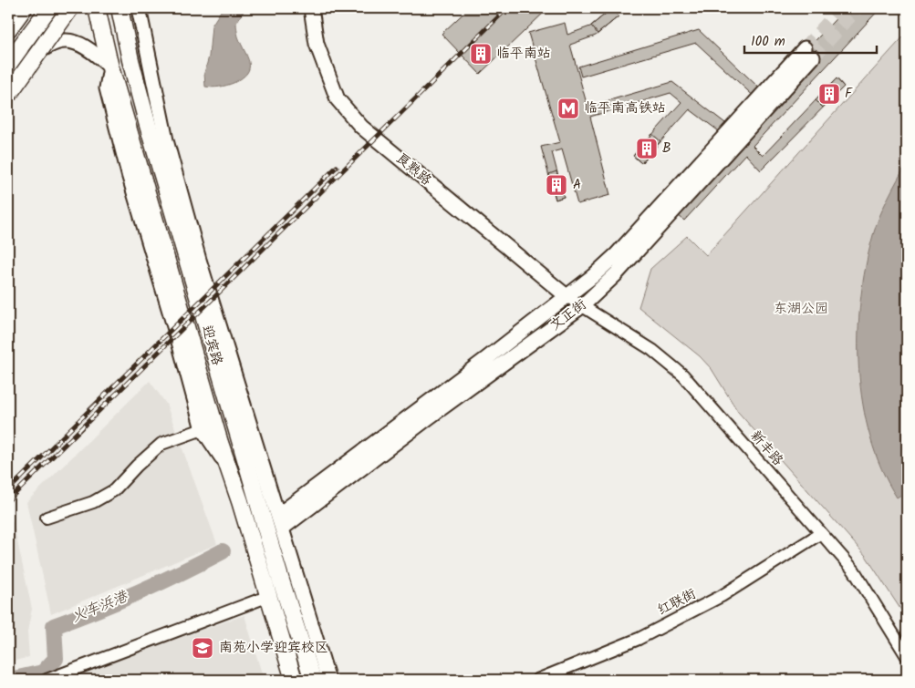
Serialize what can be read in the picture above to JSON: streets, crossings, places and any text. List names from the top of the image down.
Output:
{
  "streets": {
    "highway": ["迎宾路"],
    "main road": ["良熟路", "文正街"],
    "street": ["新丰路", "红联街"]
  },
  "crossings": [
    ["良熟路", "文正街"],
    ["良熟路", "新丰路"],
    ["文正街", "迎宾路"],
    ["文正街", "新丰路"],
    ["新丰路", "红联街"]
  ],
  "water": ["火车浜港"],
  "parks": ["东湖公园"],
  "places": {
    "building": [
      "临平南站",
      "F",
      "B",
      "A"
    ],
    "metro station": ["临平南高铁站"],
    "school or university": ["南苑小学迎宾校区"]
  },
  "scale_bar": "100 m"
}
